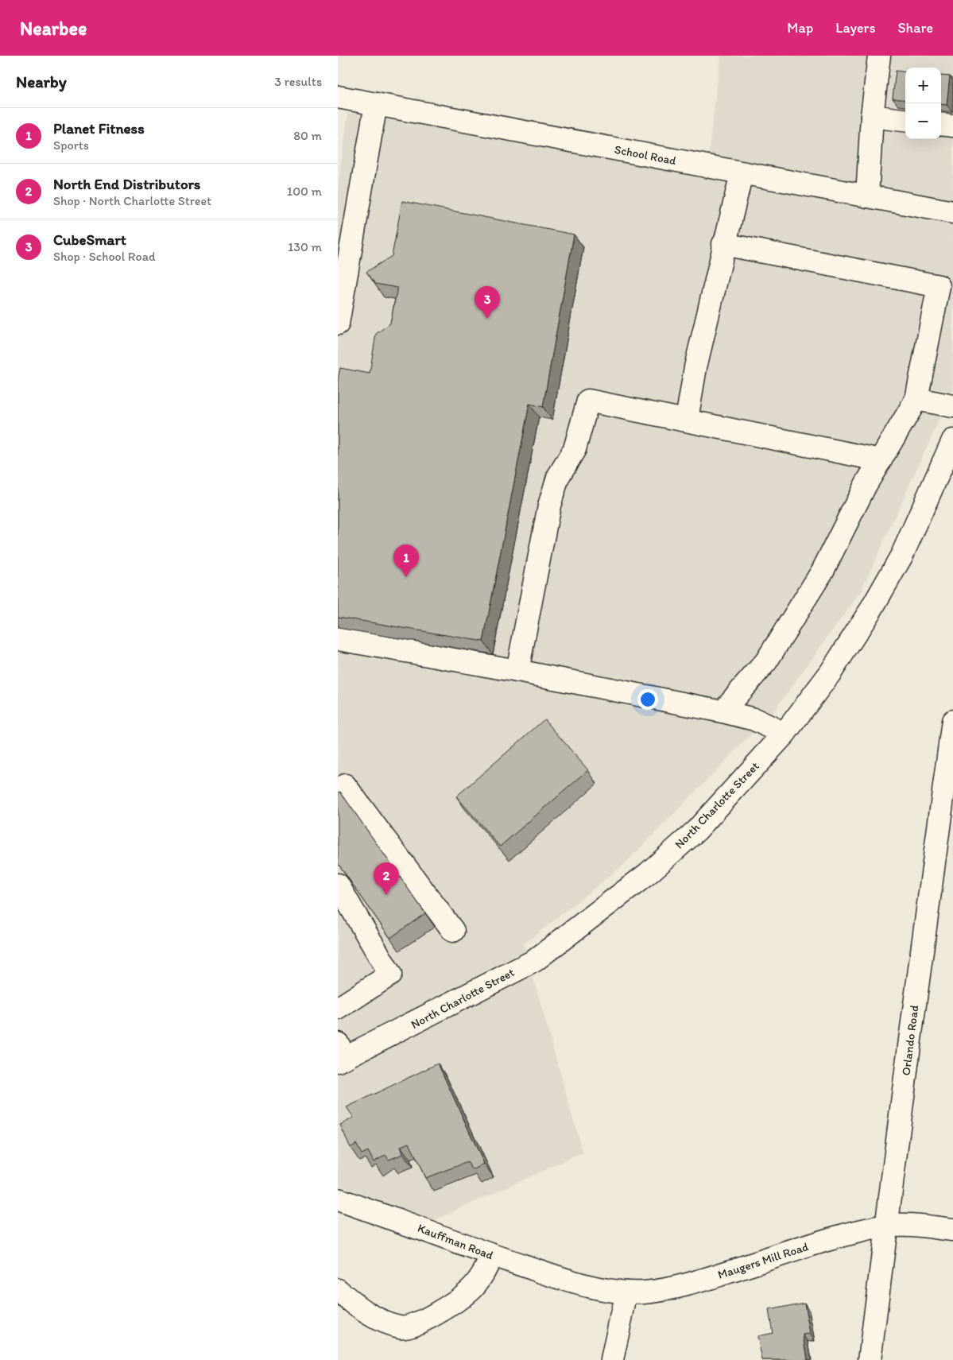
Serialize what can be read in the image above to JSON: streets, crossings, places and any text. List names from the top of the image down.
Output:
{
  "streets": {
    "street": [
      "School Road",
      "North Charlotte Street",
      "Orlando Road",
      "Kauffman Road",
      "Maugers Mill Road"
    ]
  },
  "crossings": [
    ["Orlando Road", "Maugers Mill Road"],
    ["Kauffman Road", "Maugers Mill Road"]
  ],
  "page": {
    "header": "Nearbee",
    "nav": ["Map", "Layers", "Share"],
    "heading": ["Nearby", "3 results"],
    "map_buttons": ["+", "−"],
    "list": [
      {
        "mark": "1",
        "name": "Planet Fitness",
        "note": "Sports",
        "value": "80 m"
      },
      {
        "mark": "2",
        "name": "North End Distributors",
        "note": "Shop · North Charlotte Street",
        "value": "100 m"
      },
      {
        "mark": "3",
        "name": "CubeSmart",
        "note": "Shop · School Road",
        "value": "130 m"
      }
    ],
    "pins": ["3", "1", "2"]
  }
}
